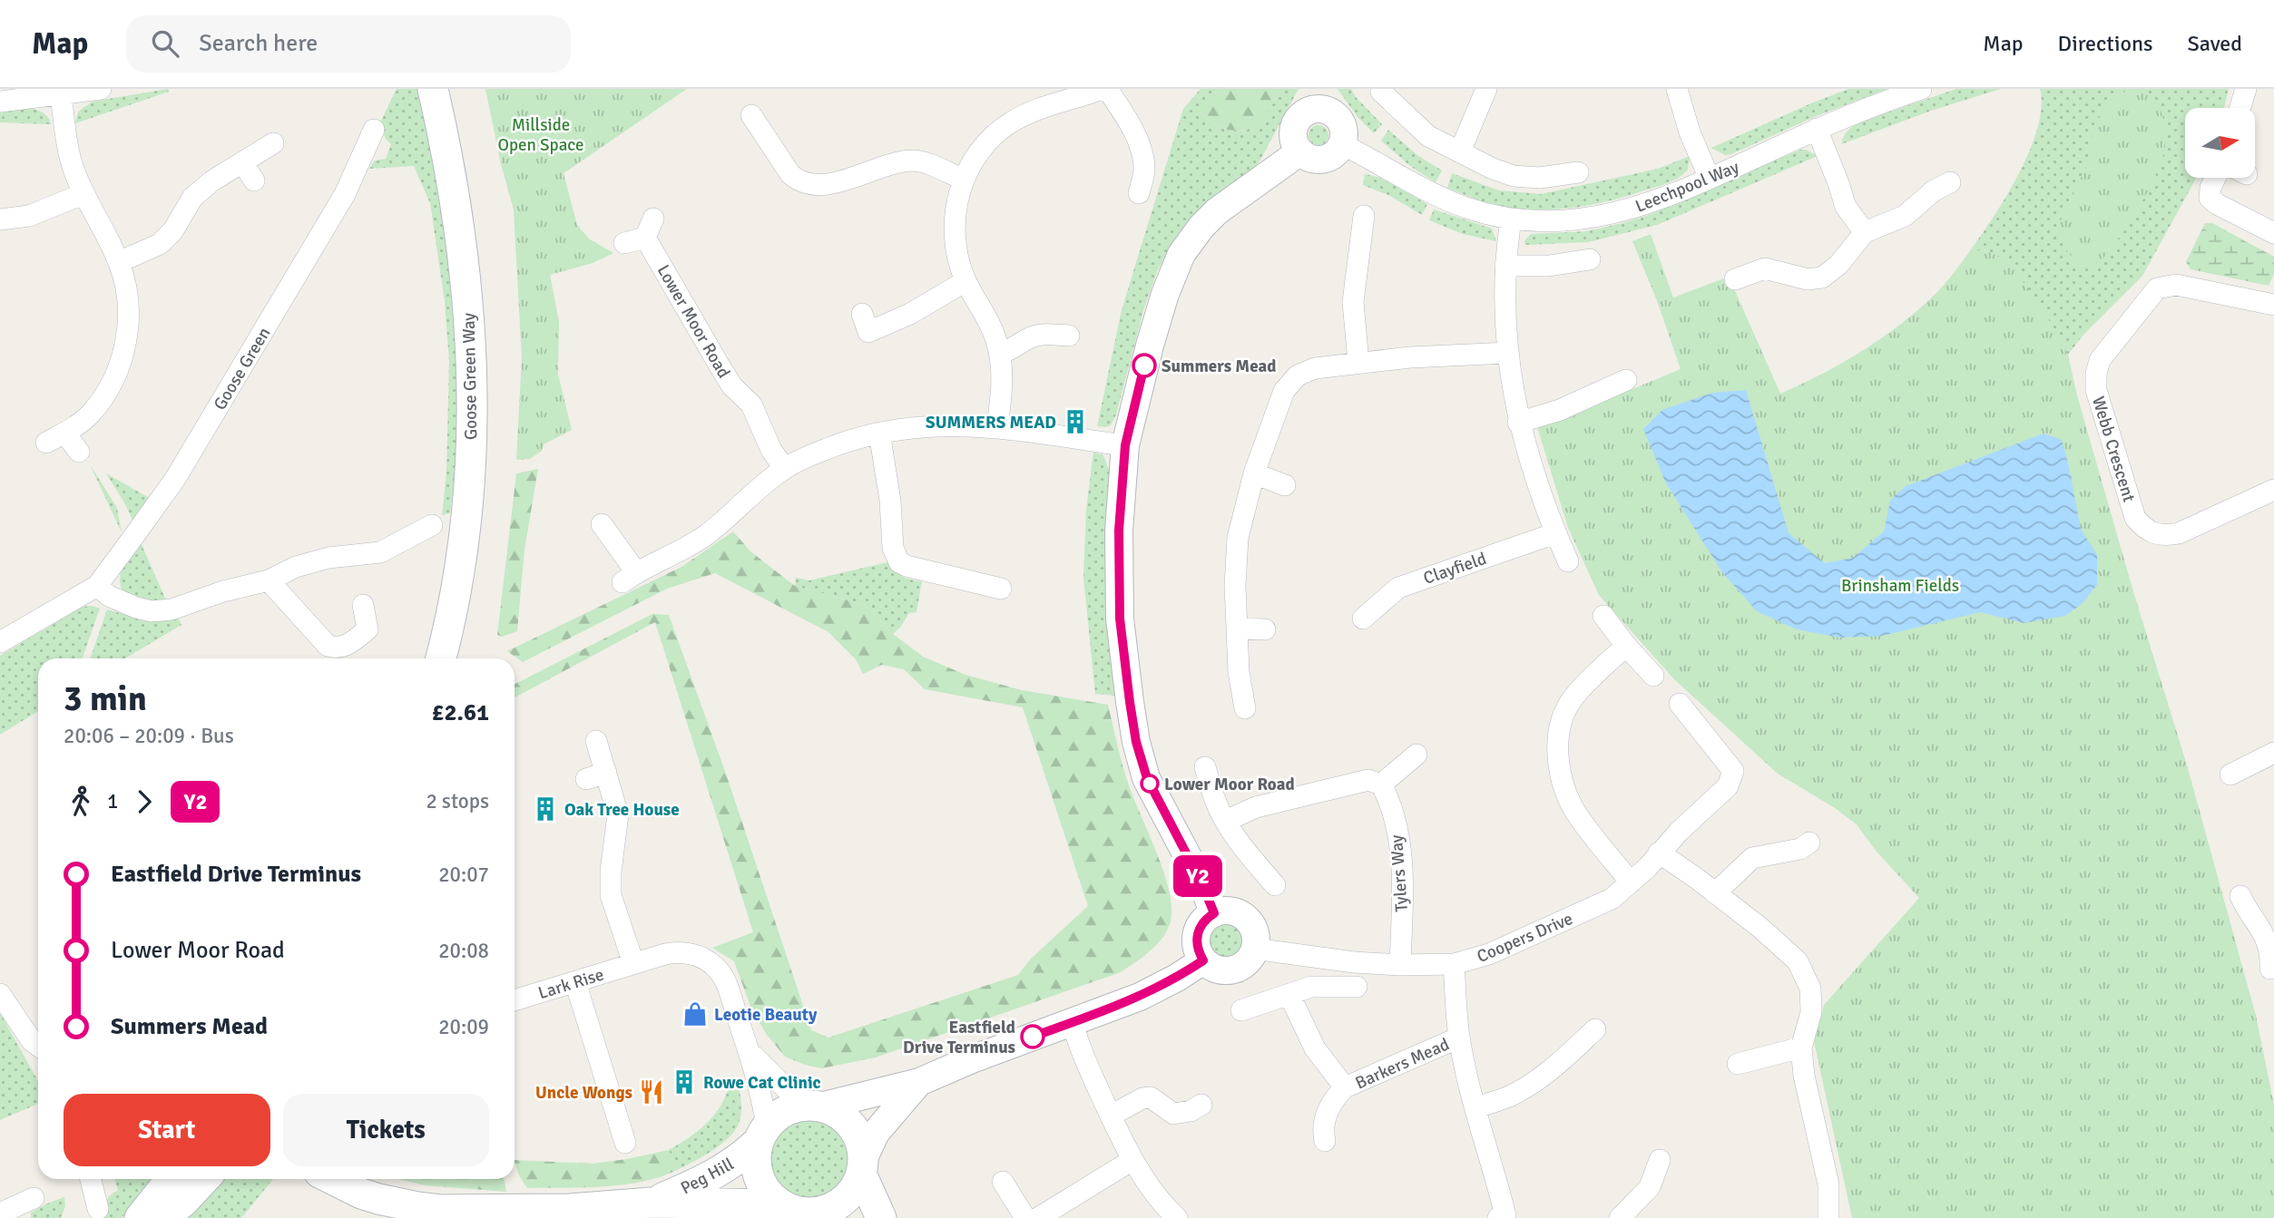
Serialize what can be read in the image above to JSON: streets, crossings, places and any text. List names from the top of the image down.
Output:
{
  "streets": {
    "main road": ["Goose Green Way", "Peg Hill"],
    "street": [
      "Leechpool Way",
      "Lower Moor Road",
      "Goose Green",
      "Webb Crescent",
      "Clayfield",
      "Tylers Way",
      "Coopers Drive",
      "Lark Rise",
      "Barkers Mead"
    ]
  },
  "crossings": [
    ["Tylers Way", "Coopers Drive"],
    ["Coopers Drive", "Barkers Mead"],
    ["Lark Rise", "Peg Hill"]
  ],
  "parks": ["Millside Open Space", "Brinsham Fields"],
  "places": {
    "other": ["Summers Mead", "Lower Moor Road", "Eastfield Drive Terminus"],
    "building": ["SUMMERS MEAD", "Oak Tree House", "Rowe Cat Clinic"],
    "shop": ["Leotie Beauty"],
    "restaurant": ["Uncle Wongs"]
  },
  "lines": ["bus line Y2"],
  "north": "right",
  "page": {
    "header": "Map",
    "search": "Search here",
    "nav": ["Map", "Directions", "Saved"],
    "on_map": "Y2",
    "heading": ["3 min", "20:06 – 20:09 · Bus", "£2.61"],
    "legs": ["1", "Y2", "2 stops"],
    "list": [
      {
        "name": "Eastfield Drive Terminus",
        "value": "20:07"
      },
      {
        "name": "Lower Moor Road",
        "value": "20:08"
      },
      {
        "name": "Summers Mead",
        "value": "20:09"
      }
    ],
    "buttons": ["Start", "Tickets"]
  }
}
